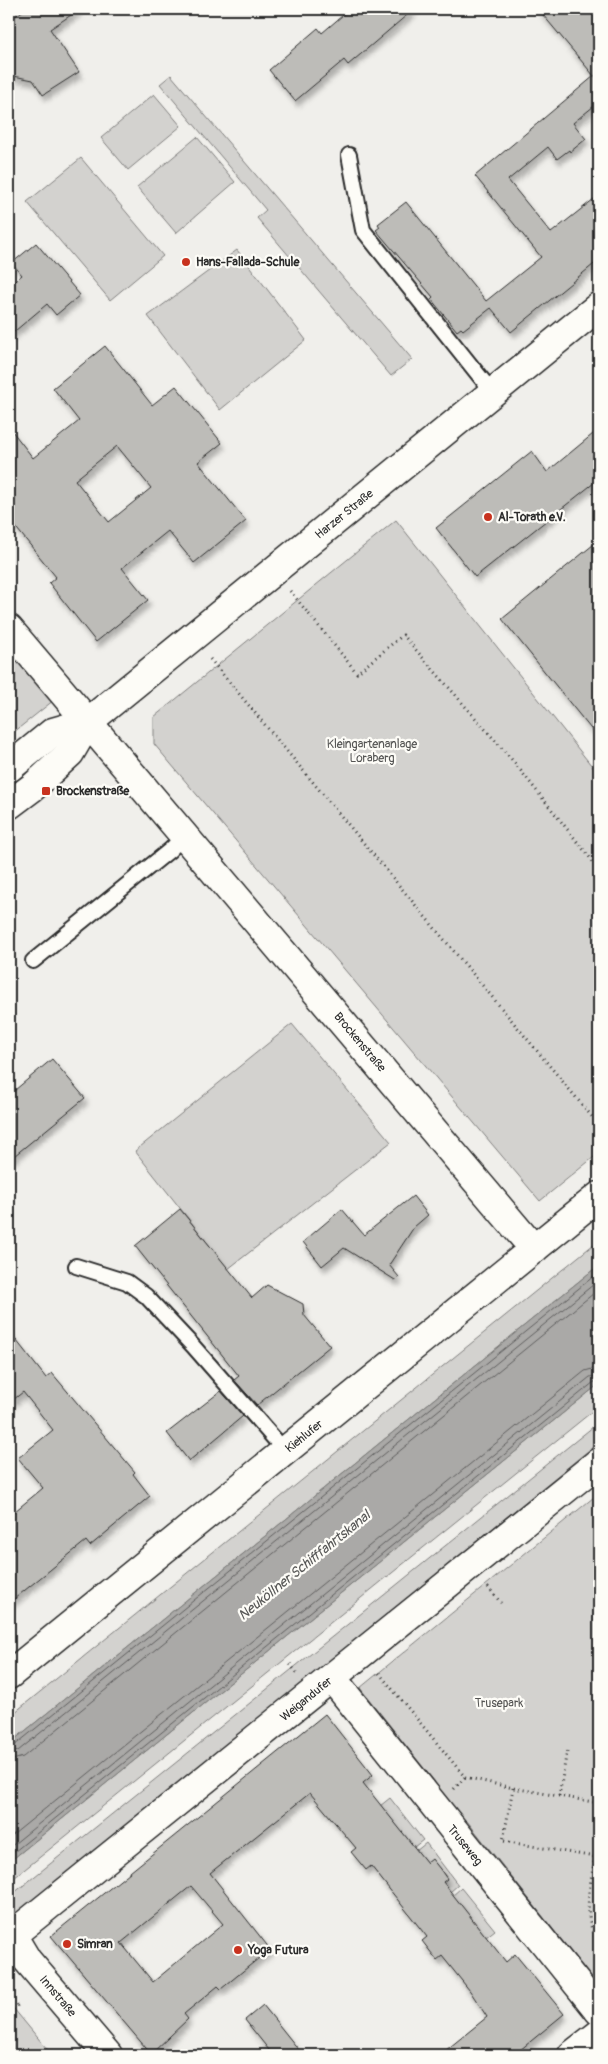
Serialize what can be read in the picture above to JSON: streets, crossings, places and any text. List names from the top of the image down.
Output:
{
  "streets": {
    "street": [
      "Harzer Straße",
      "Brockenstraße",
      "Kiehlufer",
      "Weigandufer",
      "Truseweg",
      "Innstraße"
    ]
  },
  "crossings": [
    ["Harzer Straße", "Brockenstraße"],
    ["Brockenstraße", "Kiehlufer"],
    ["Weigandufer", "Truseweg"],
    ["Weigandufer", "Innstraße"]
  ],
  "water": ["Neuköllner Schifffahrtskanal"],
  "parks": ["Kleingartenanlage Loraberg", "Trusepark"],
  "places": {
    "other": [
      "Hans-Fallada-Schule",
      "Al-Torath e.V.",
      "Simran",
      "Yoga Futura"
    ],
    "transit": ["Brockenstraße"]
  }
}
